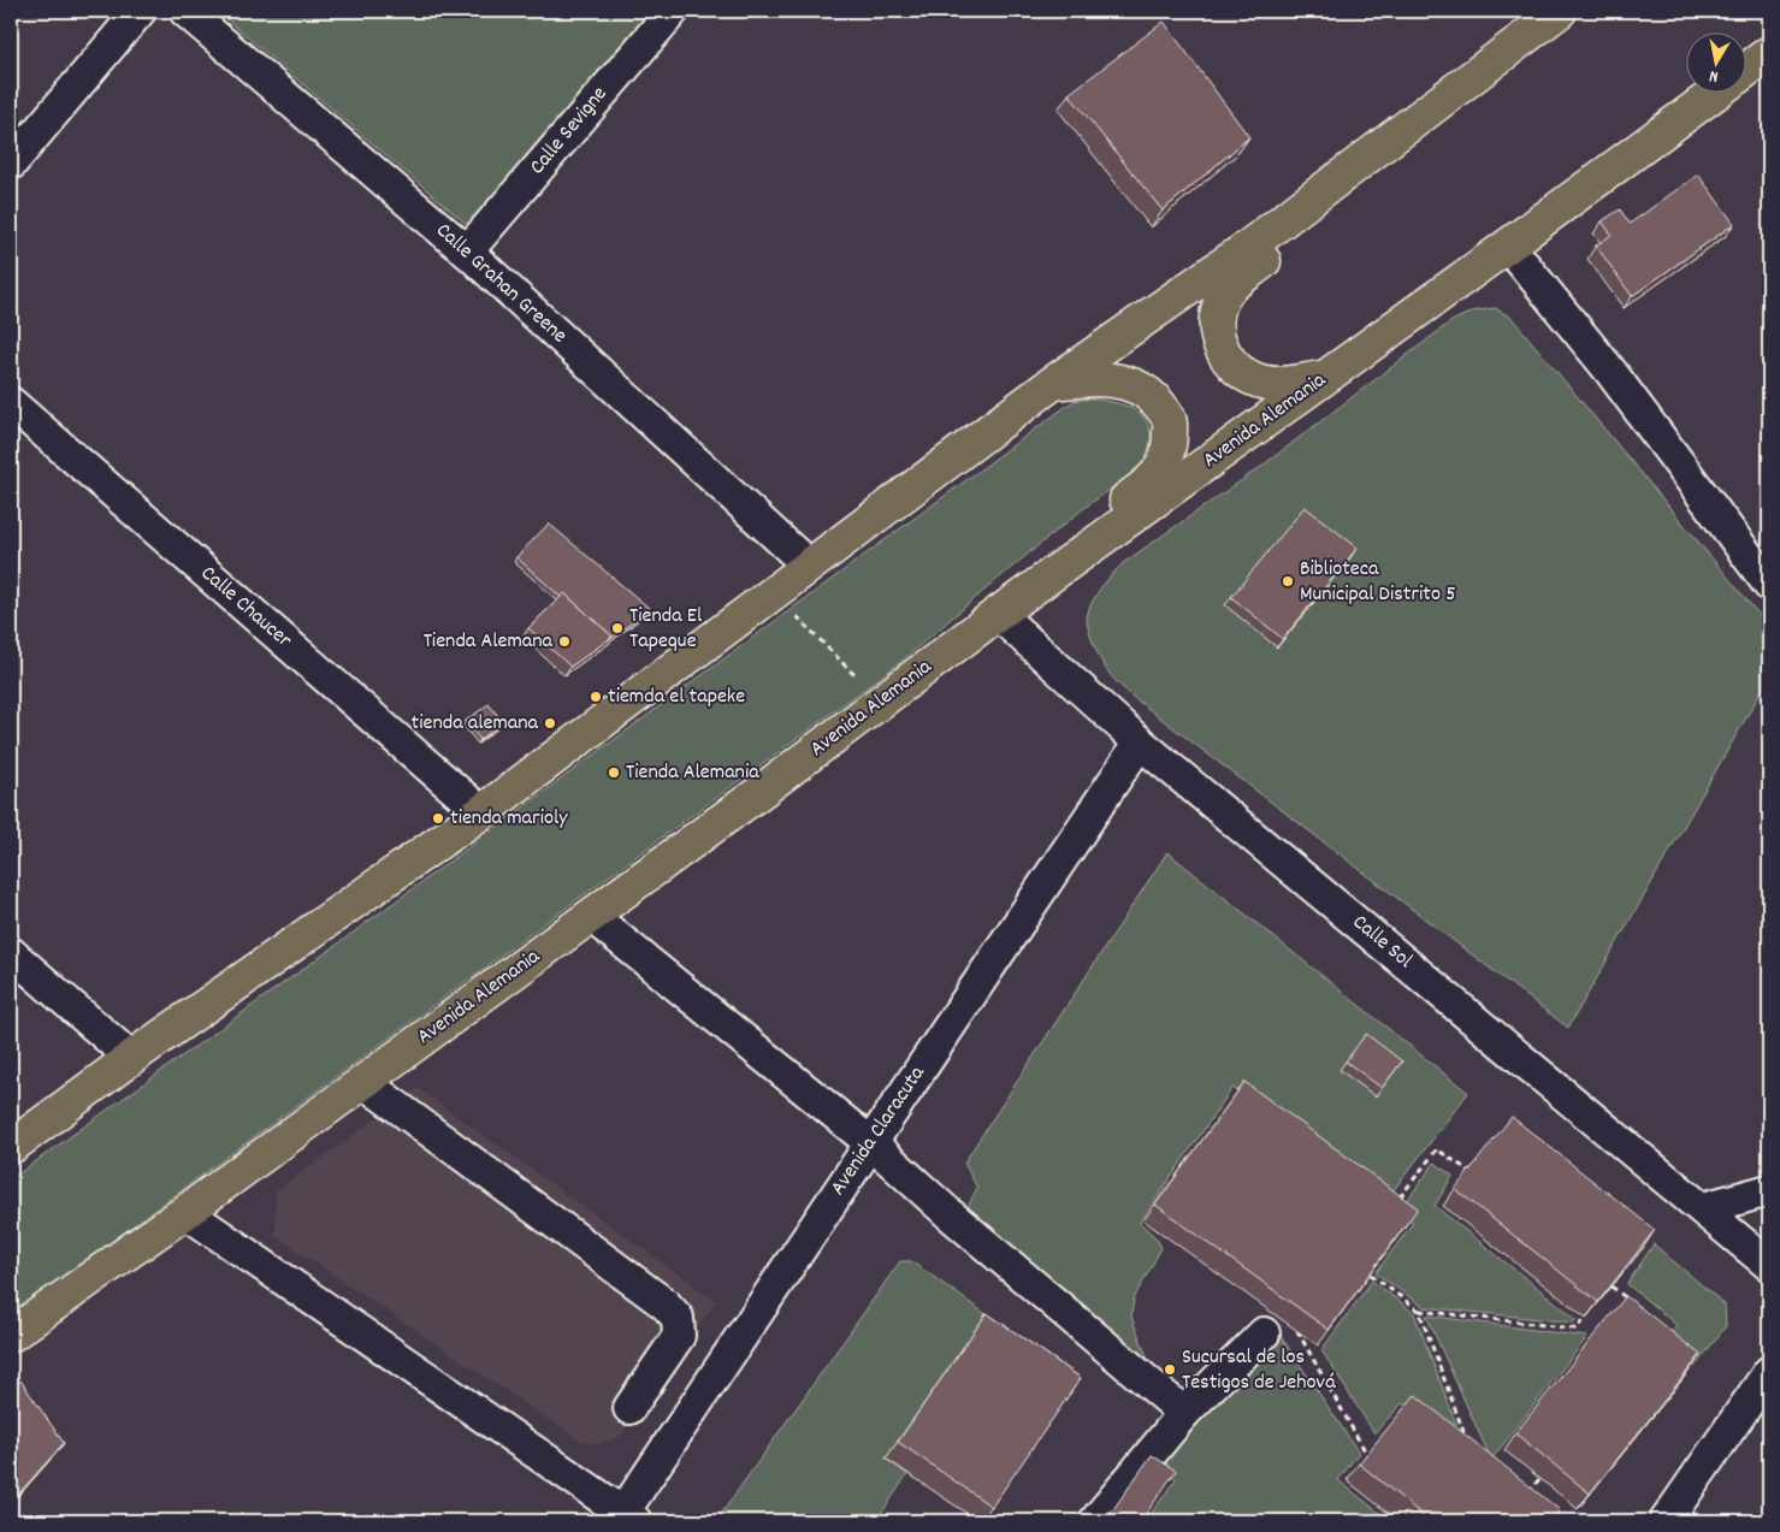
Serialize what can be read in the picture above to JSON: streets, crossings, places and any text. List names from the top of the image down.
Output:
{
  "streets": {
    "main road": ["Avenida Alemania"],
    "street": [
      "Calle Sevigne",
      "Calle Grahan Greene",
      "Calle Chaucer",
      "Calle Sol",
      "Avenida Claracuta"
    ]
  },
  "crossings": [
    ["Calle Sevigne", "Calle Grahan Greene"],
    ["Avenida Alemania", "Calle Sol"],
    ["Calle Sol", "Avenida Claracuta"]
  ],
  "places": [
    "Biblioteca Municipal Distrito 5",
    "Tienda El Tapeque",
    "Tienda Alemana",
    "tiemda el tapeke",
    "tienda alemana",
    "Tienda Alemania",
    "tienda marioly",
    "Sucursal de los Testigos de Jehová"
  ],
  "north": "bottom"
}
